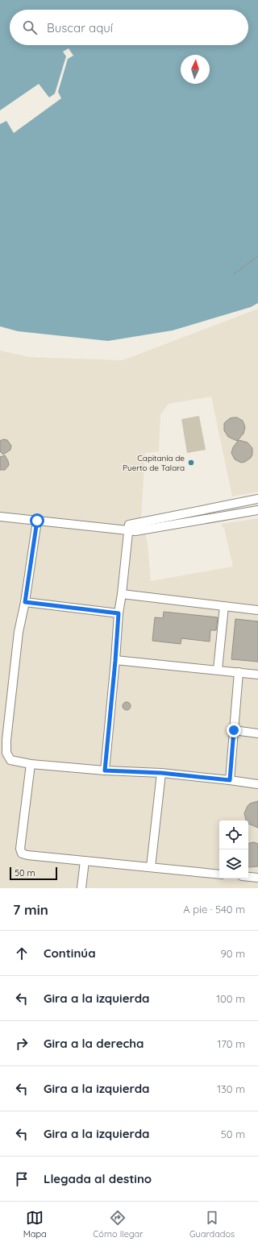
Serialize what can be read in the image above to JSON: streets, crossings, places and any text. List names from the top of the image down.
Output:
{
  "places": ["Capitanía de Puerto de Talara"],
  "scale_bar": "50 m",
  "north": "top",
  "page": {
    "search": "Buscar aquí",
    "scale": "50 m",
    "heading": ["7 min", "A pie · 540 m"],
    "list": [
      ["Continúa", "90 m"],
      ["Gira a la izquierda", "100 m"],
      ["Gira a la derecha", "170 m"],
      ["Gira a la izquierda", "130 m"],
      ["Gira a la izquierda", "50 m"],
      "Llegada al destino"
    ],
    "nav": ["Mapa", "Cómo llegar", "Guardados"]
  }
}
